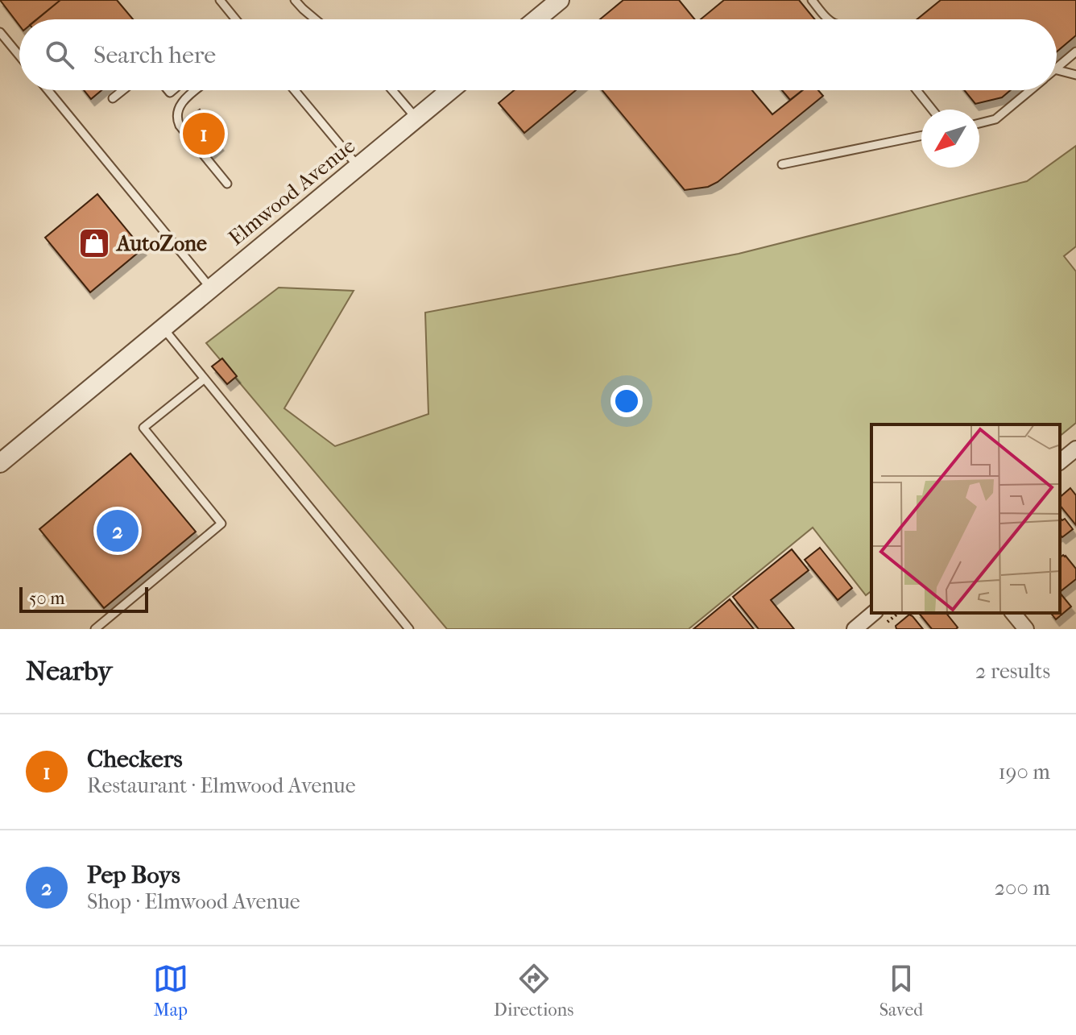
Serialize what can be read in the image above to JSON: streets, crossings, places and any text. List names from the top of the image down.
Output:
{
  "streets": {
    "street": ["Elmwood Avenue"]
  },
  "places": {
    "shop": ["AutoZone"]
  },
  "scale_bar": "50 m",
  "north": "bottom left",
  "page": {
    "search": "Search here",
    "pins": ["1", "2"],
    "scale": "50 m",
    "heading": ["Nearby", "2 results"],
    "list": [
      {
        "mark": "1",
        "name": "Checkers",
        "note": "Restaurant · Elmwood Avenue",
        "value": "190 m"
      },
      {
        "mark": "2",
        "name": "Pep Boys",
        "note": "Shop · Elmwood Avenue",
        "value": "200 m"
      }
    ],
    "nav": ["Map", "Directions", "Saved"]
  }
}
